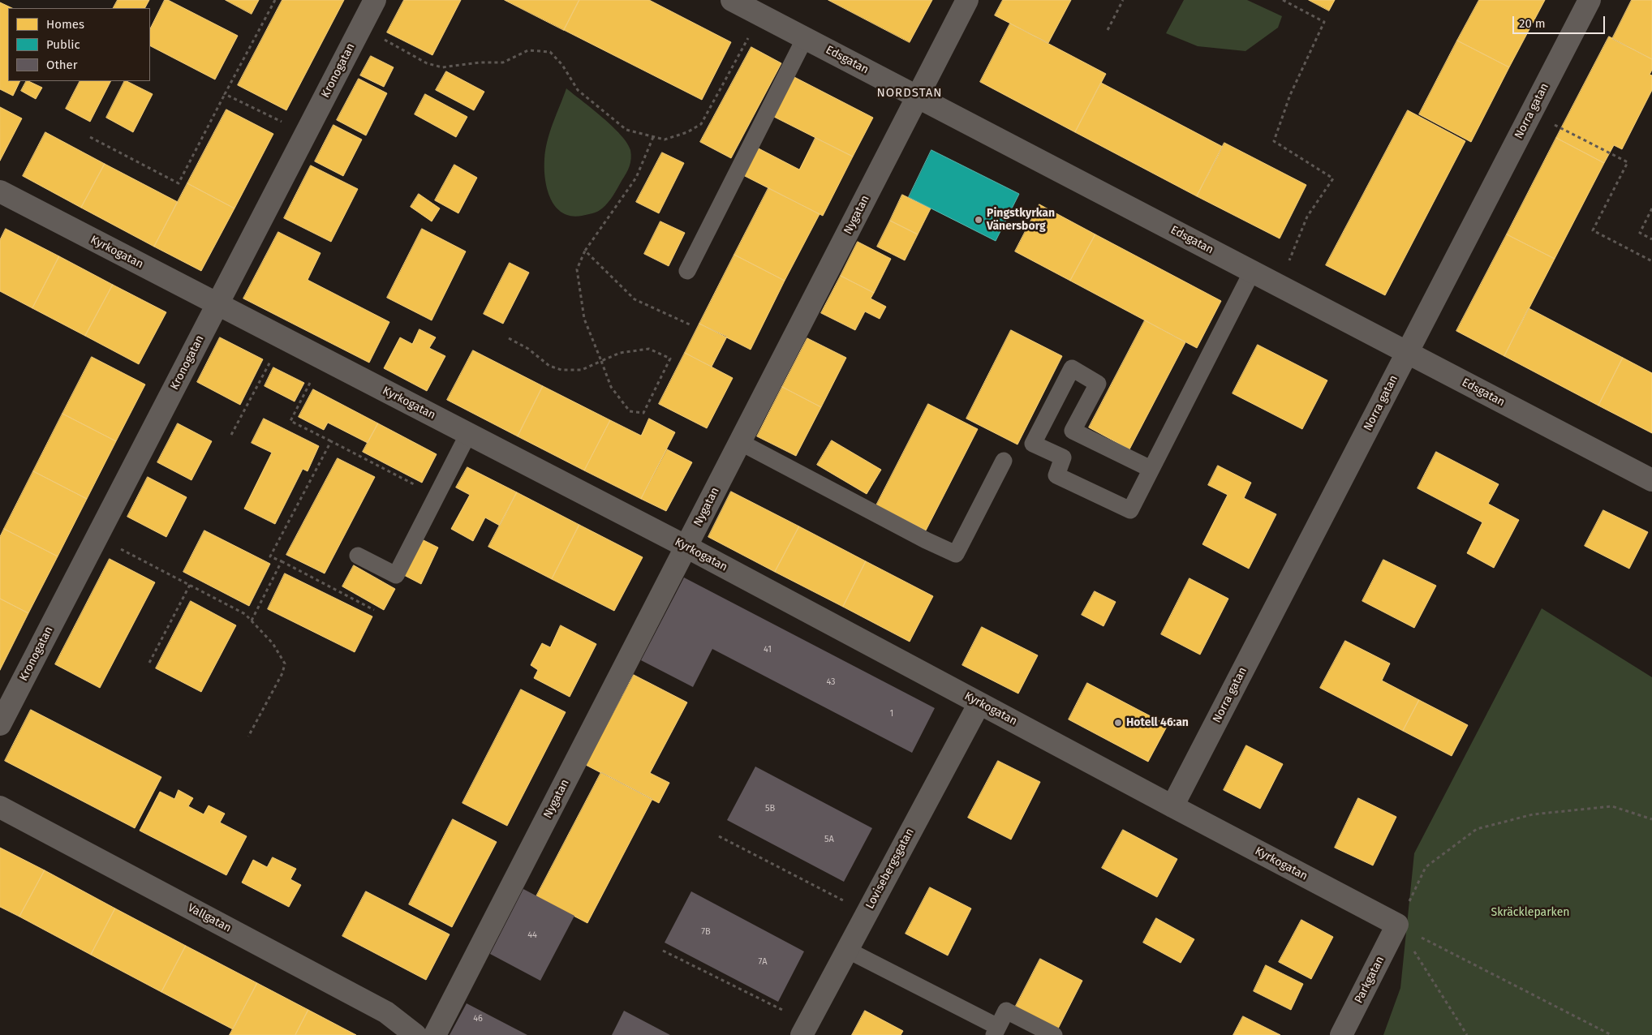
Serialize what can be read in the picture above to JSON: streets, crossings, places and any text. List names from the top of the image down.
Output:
{
  "streets": {
    "street": [
      "Edsgatan",
      "Kronogatan",
      "Norra gatan",
      "Nygatan",
      "Kyrkogatan",
      "Lovisebergsgatan",
      "Vallgatan",
      "Parkgatan"
    ]
  },
  "crossings": [
    ["Edsgatan", "Norra gatan"],
    ["Edsgatan", "Nygatan"],
    ["Kronogatan", "Kyrkogatan"],
    ["Norra gatan", "Kyrkogatan"],
    ["Nygatan", "Kyrkogatan"],
    ["Kyrkogatan", "Lovisebergsgatan"],
    ["Kyrkogatan", "Parkgatan"]
  ],
  "districts": ["NORDSTAN"],
  "parks": ["Skräckleparken"],
  "places": ["Pingstkyrkan Vänersborg", "Hotell 46:an"],
  "house_numbers": [
    "41",
    "43",
    "1",
    "5B",
    "5A",
    "7B",
    "44",
    "7A",
    "46"
  ],
  "legend": ["Homes", "Public", "Other"],
  "scale_bar": "20 m"
}
